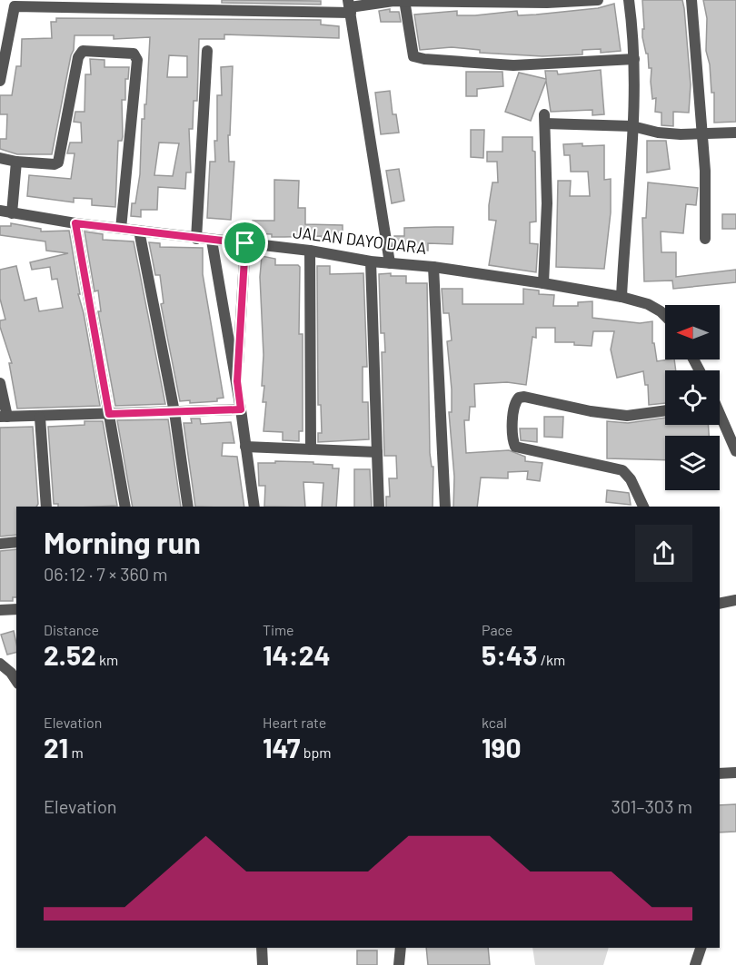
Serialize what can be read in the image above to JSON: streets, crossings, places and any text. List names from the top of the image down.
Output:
{
  "streets": {
    "street": ["JALAN DAYO DARA"]
  },
  "north": "left",
  "page": {
    "heading": ["Morning run", "06:12 · 7 × 360 m"],
    "stats": [
      ["Distance", "2.52 km"],
      ["Time", "14:24"],
      ["Pace", "5:43 /km"],
      ["Elevation", "21 m"],
      ["Heart rate", "147 bpm"],
      ["kcal", "190"]
    ],
    "chart": ["Elevation", "301–303 m"]
  }
}
